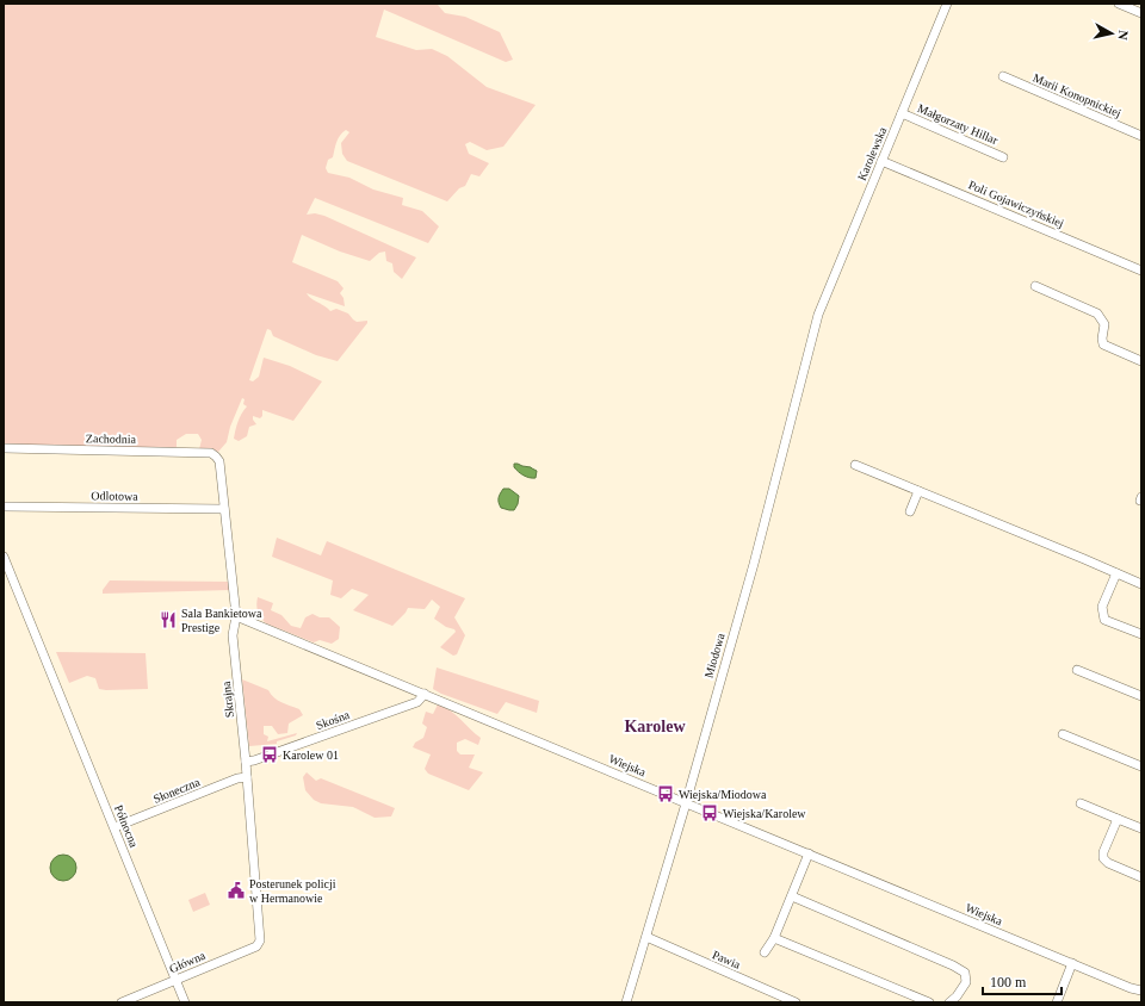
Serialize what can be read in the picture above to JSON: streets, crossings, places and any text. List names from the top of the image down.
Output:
{
  "streets": {
    "street": [
      "Marii Konopnickiej",
      "Małgorzaty Hillar",
      "Karolewska",
      "Poli Gojawiczyńskiej",
      "Zachodnia",
      "Odlotowa",
      "Miodowa",
      "Skrajna",
      "Skośna",
      "Wiejska",
      "Słoneczna",
      "Północna",
      "Pawia",
      "Główna"
    ]
  },
  "crossings": [
    ["Małgorzaty Hillar", "Karolewska"],
    ["Karolewska", "Poli Gojawiczyńskiej"],
    ["Karolewska", "Miodowa"],
    ["Zachodnia", "Skrajna"],
    ["Odlotowa", "Skrajna"],
    ["Miodowa", "Wiejska"],
    ["Miodowa", "Pawia"],
    ["Skrajna", "Skośna"],
    ["Skrajna", "Wiejska"],
    ["Skrajna", "Słoneczna"],
    ["Skrajna", "Główna"],
    ["Skośna", "Wiejska"],
    ["Słoneczna", "Północna"],
    ["Północna", "Główna"]
  ],
  "districts": ["Karolew"],
  "places": {
    "restaurant": ["Sala Bankietowa Prestige"],
    "bus stop": ["Karolew 01", "Wiejska/Miodowa", "Wiejska/Karolew"],
    "public building": ["Posterunek policji w Hermanowie"]
  },
  "scale_bar": "100 m",
  "north": "right"
}
